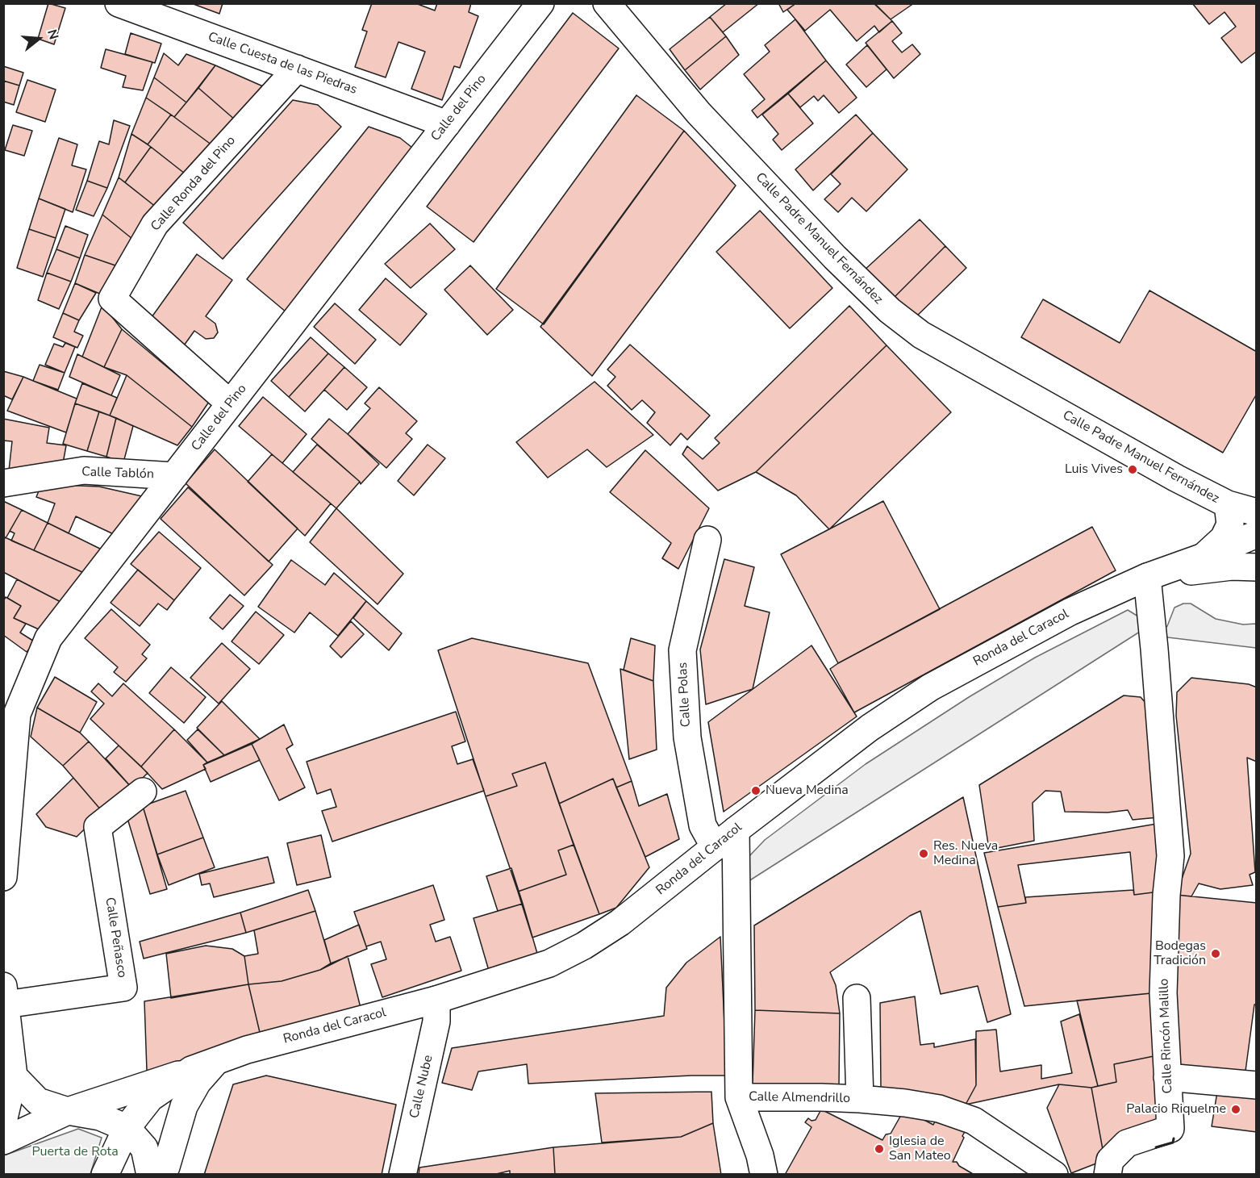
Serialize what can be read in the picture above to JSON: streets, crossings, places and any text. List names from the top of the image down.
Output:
{
  "streets": {
    "street": [
      "Calle Cuesta de las Piedras",
      "Calle del Pino",
      "Calle Ronda del Pino",
      "Calle Padre Manuel Fernández",
      "Calle Tablón",
      "Ronda del Caracol",
      "Calle Polas",
      "Calle Peñasco",
      "Calle Rincón Malillo",
      "Calle Nube",
      "Calle Almendrillo"
    ]
  },
  "crossings": [
    ["Calle Cuesta de las Piedras", "Calle del Pino"],
    ["Calle Cuesta de las Piedras", "Calle Ronda del Pino"],
    ["Calle del Pino", "Calle Ronda del Pino"],
    ["Calle del Pino", "Calle Tablón"],
    ["Calle Padre Manuel Fernández", "Ronda del Caracol"],
    ["Ronda del Caracol", "Calle Polas"],
    ["Ronda del Caracol", "Calle Rincón Malillo"],
    ["Ronda del Caracol", "Calle Nube"]
  ],
  "parks": ["Puerta de Rota"],
  "places": [
    "Luis Vives",
    "Nueva Medina",
    "Res. Nueva Medina",
    "Bodegas Tradición",
    "Palacio Riquelme",
    "Iglesia de San Mateo"
  ],
  "north": "right"
}
